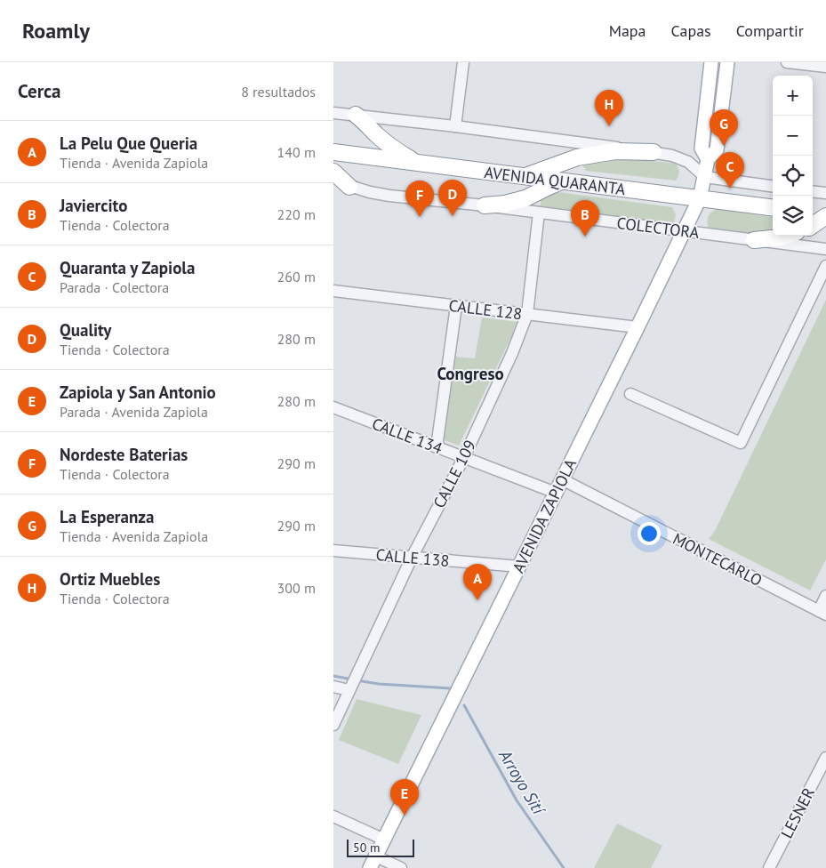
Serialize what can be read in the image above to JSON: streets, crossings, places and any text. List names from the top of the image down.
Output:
{
  "streets": {
    "highway": ["AVENIDA QUARANTA"],
    "main road": ["AVENIDA ZAPIOLA"],
    "street": [
      "COLECTORA",
      "CALLE 128",
      "CALLE 134",
      "CALLE 109",
      "CALLE 138",
      "MONTECARLO",
      "LESNER"
    ]
  },
  "crossings": [
    ["AVENIDA QUARANTA", "AVENIDA ZAPIOLA"],
    ["COLECTORA", "CALLE 109"],
    ["COLECTORA", "AVENIDA ZAPIOLA"],
    ["CALLE 128", "CALLE 109"],
    ["CALLE 128", "AVENIDA ZAPIOLA"],
    ["CALLE 134", "CALLE 109"],
    ["CALLE 134", "AVENIDA ZAPIOLA"],
    ["CALLE 109", "CALLE 138"],
    ["AVENIDA ZAPIOLA", "CALLE 138"],
    ["AVENIDA ZAPIOLA", "MONTECARLO"]
  ],
  "districts": ["Congreso"],
  "water": ["Arroyo Sití"],
  "scale_bar": "50 m",
  "page": {
    "header": "Roamly",
    "nav": ["Mapa", "Capas", "Compartir"],
    "heading": ["Cerca", "8 resultados"],
    "map_buttons": ["+", "−"],
    "pins": [
      "H",
      "G",
      "C",
      "D",
      "F",
      "B",
      "A",
      "E"
    ],
    "list": [
      {
        "mark": "A",
        "name": "La Pelu Que Queria",
        "note": "Tienda · Avenida Zapiola",
        "value": "140 m"
      },
      {
        "mark": "B",
        "name": "Javiercito",
        "note": "Tienda · Colectora",
        "value": "220 m"
      },
      {
        "mark": "C",
        "name": "Quaranta y Zapiola",
        "note": "Parada · Colectora",
        "value": "260 m"
      },
      {
        "mark": "D",
        "name": "Quality",
        "note": "Tienda · Colectora",
        "value": "280 m"
      },
      {
        "mark": "E",
        "name": "Zapiola y San Antonio",
        "note": "Parada · Avenida Zapiola",
        "value": "280 m"
      },
      {
        "mark": "F",
        "name": "Nordeste Baterias",
        "note": "Tienda · Colectora",
        "value": "290 m"
      },
      {
        "mark": "G",
        "name": "La Esperanza",
        "note": "Tienda · Avenida Zapiola",
        "value": "290 m"
      },
      {
        "mark": "H",
        "name": "Ortiz Muebles",
        "note": "Tienda · Colectora",
        "value": "300 m"
      }
    ],
    "scale": "50 m"
  }
}
